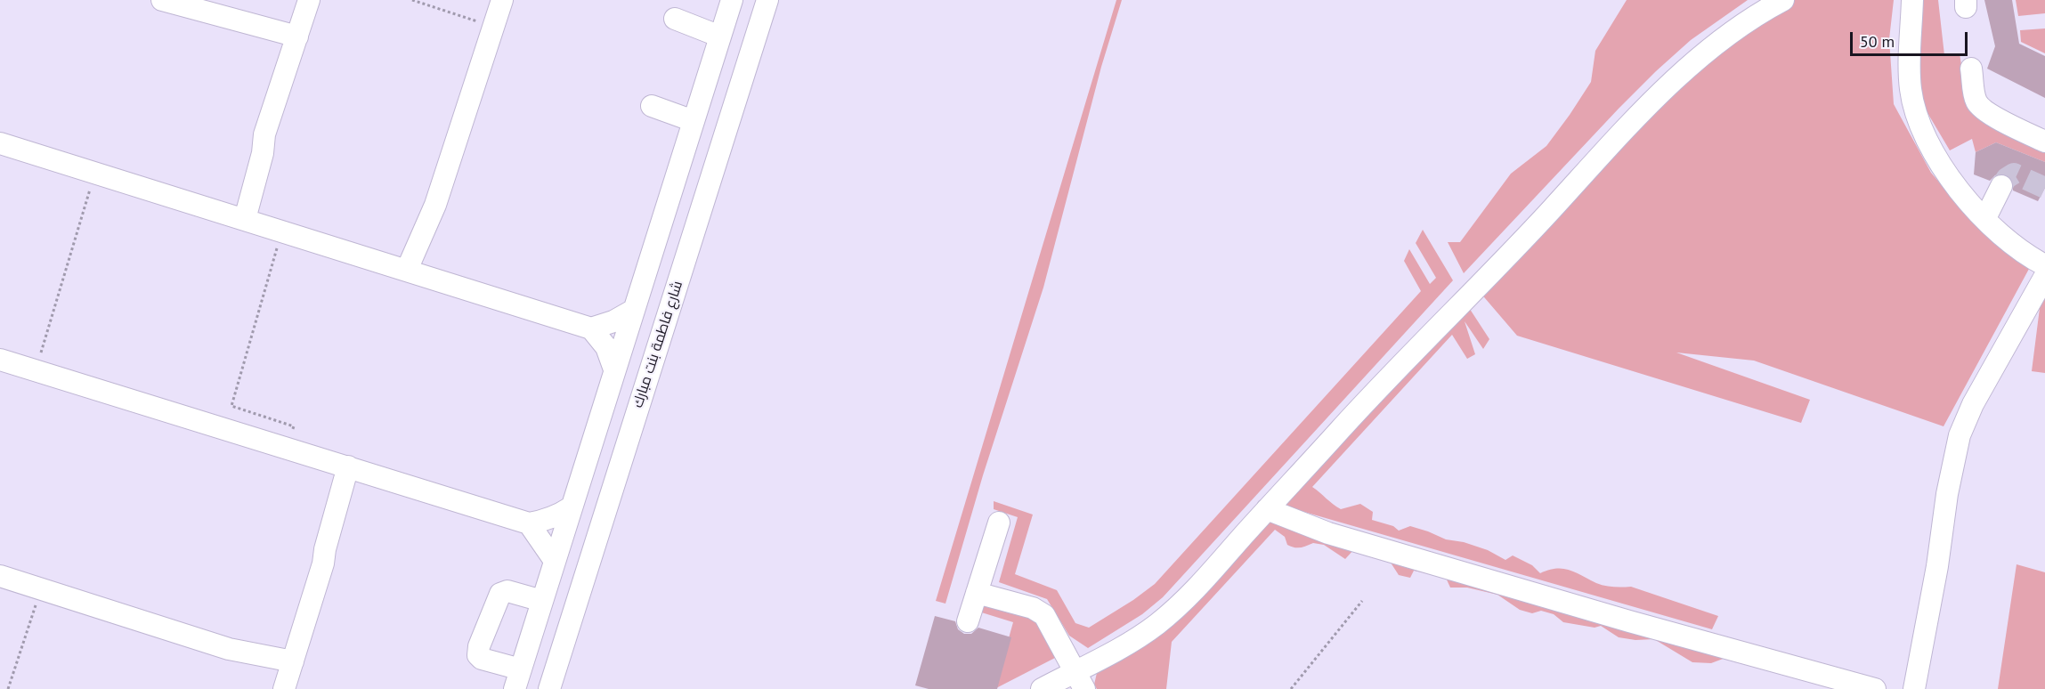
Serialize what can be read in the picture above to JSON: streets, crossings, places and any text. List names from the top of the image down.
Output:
{
  "streets": {
    "street": ["شارع فاطمة بنت مبارك"]
  },
  "scale_bar": "50 m"
}
